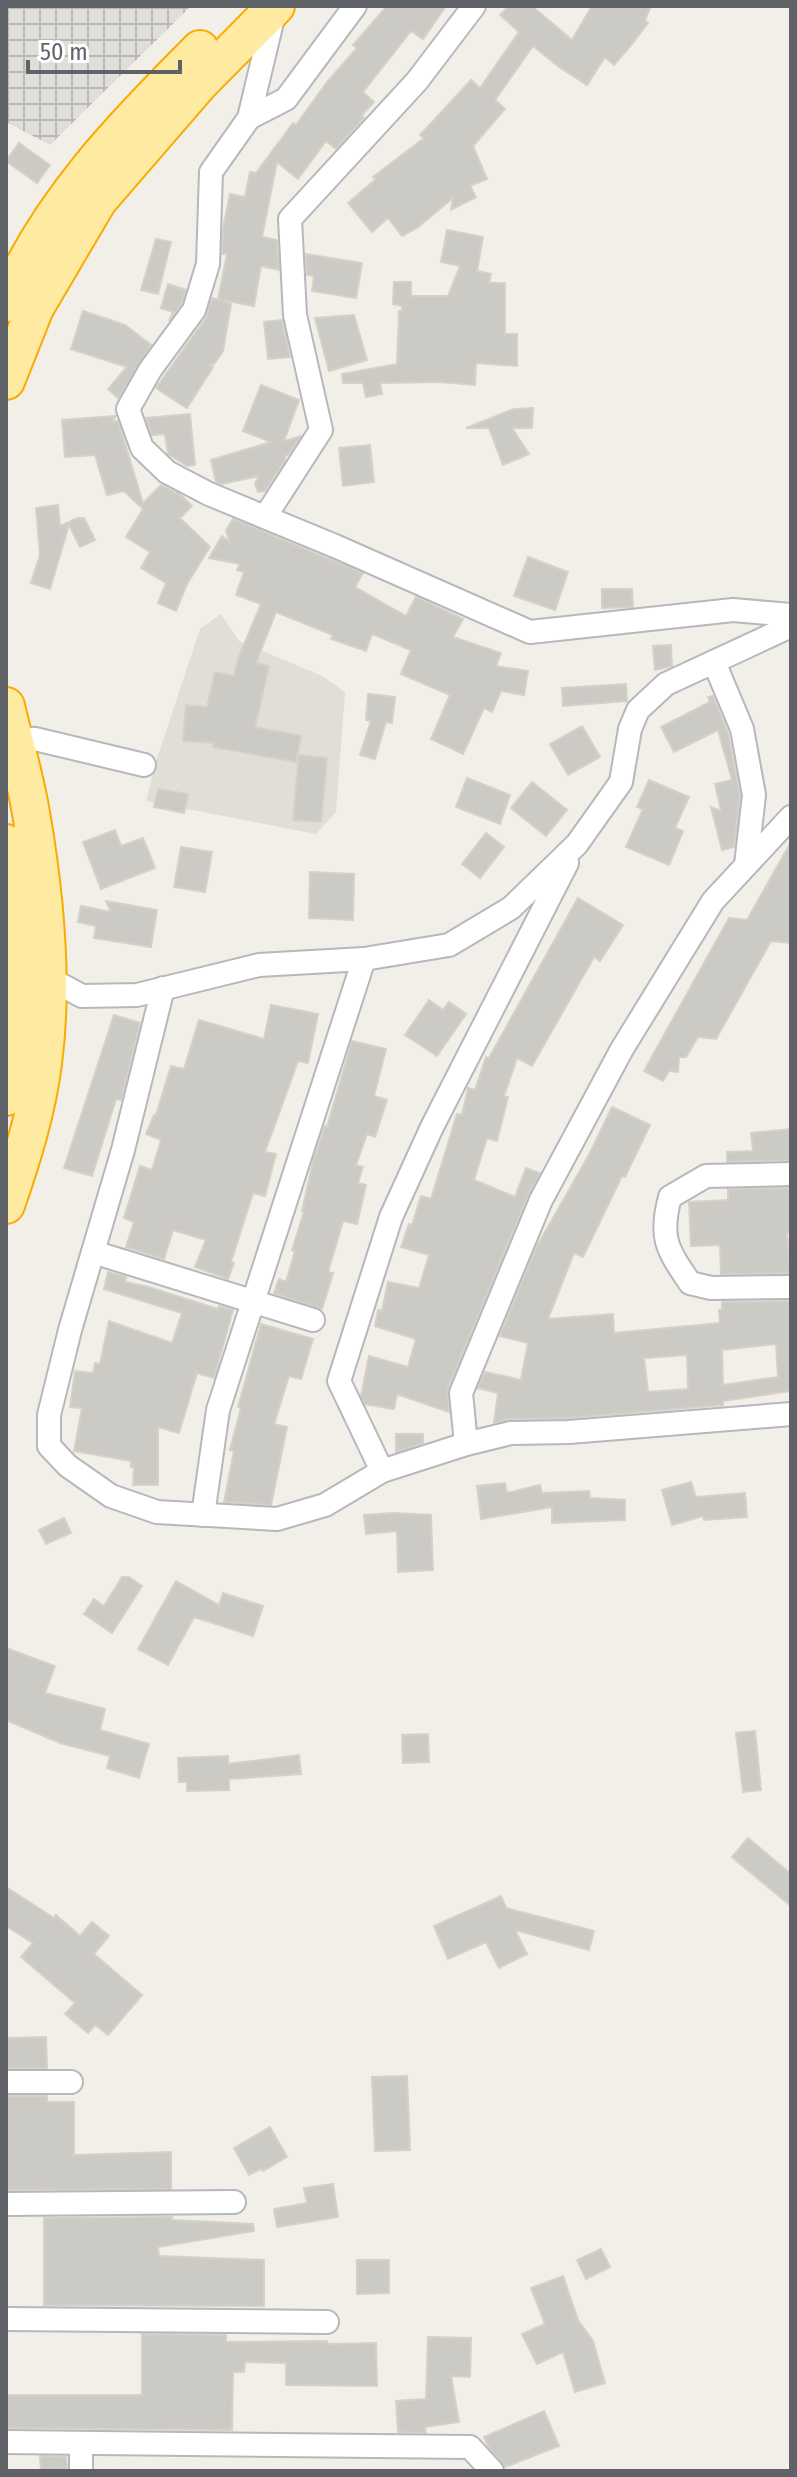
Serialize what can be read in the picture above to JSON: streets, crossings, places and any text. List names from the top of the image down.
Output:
{
  "scale_bar": "50 m"
}
